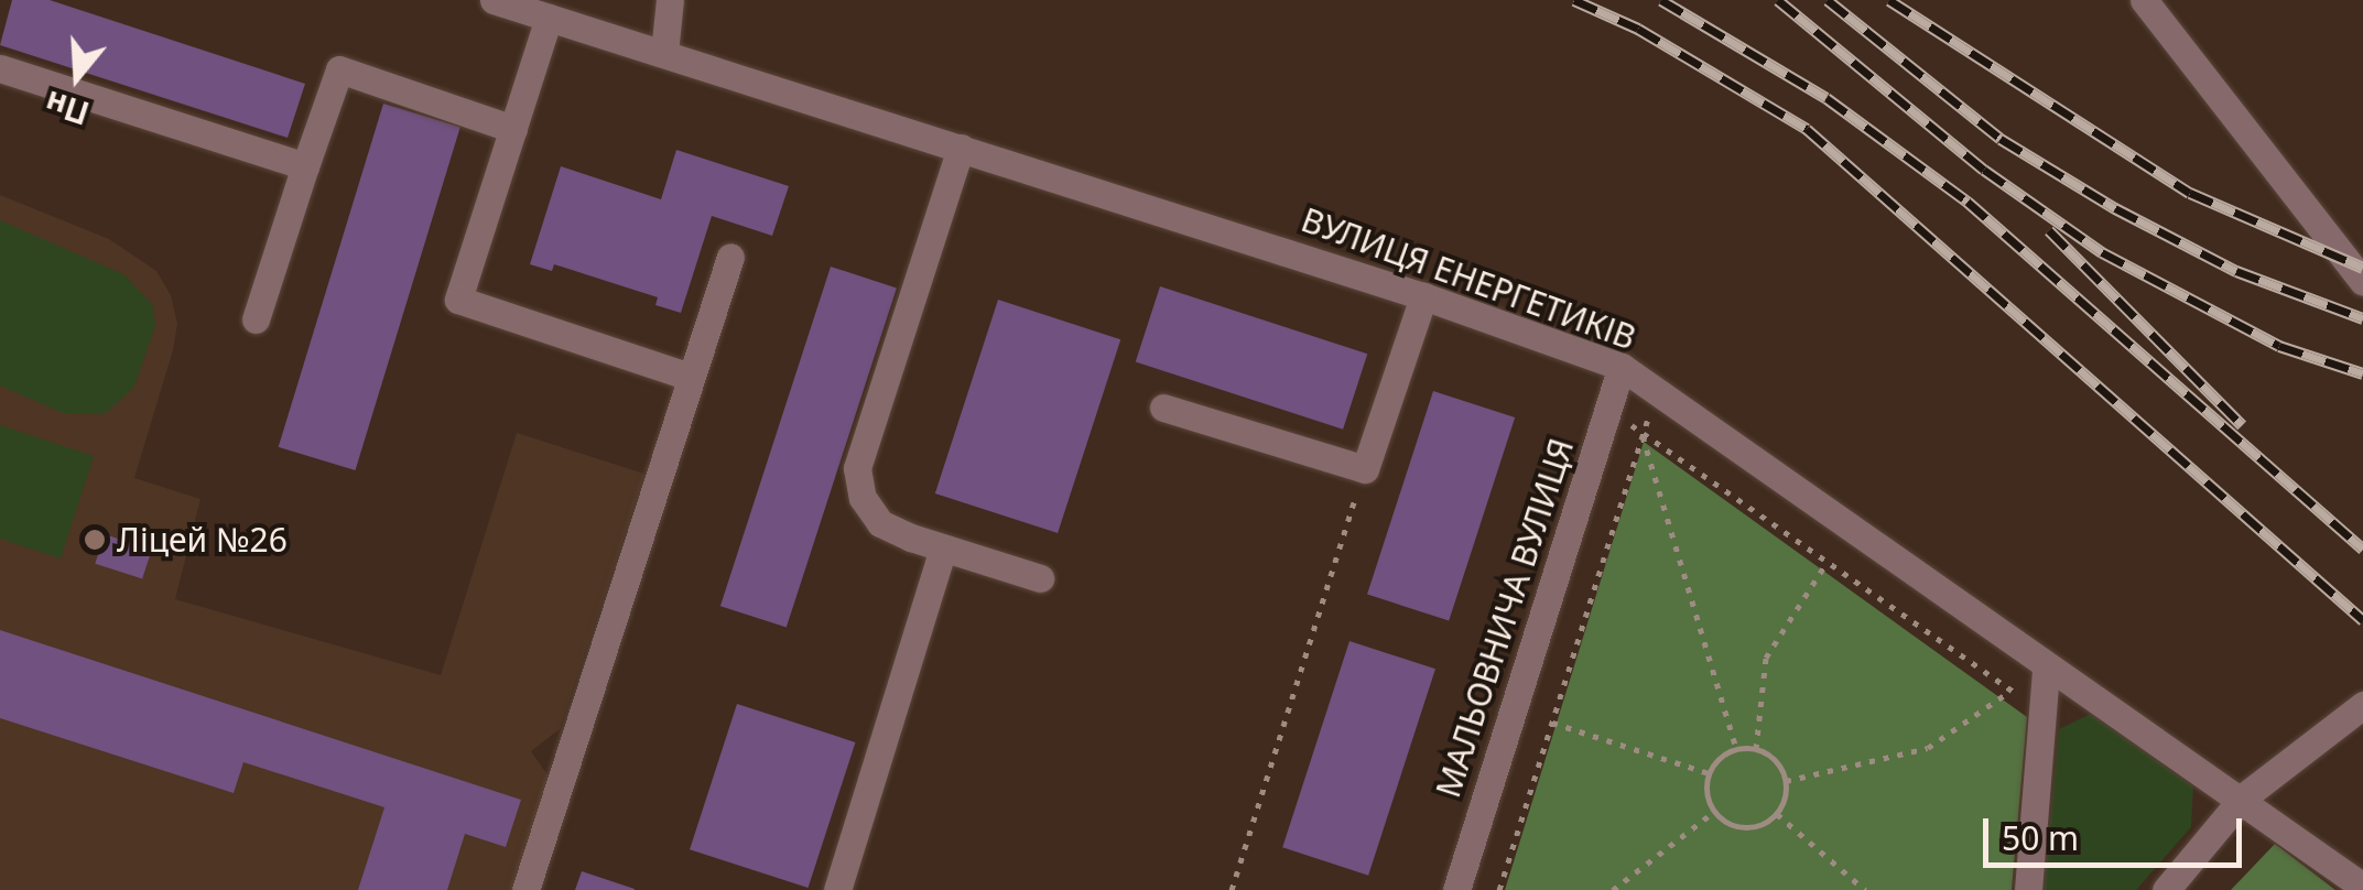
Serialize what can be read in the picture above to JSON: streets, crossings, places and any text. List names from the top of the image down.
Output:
{
  "streets": {
    "street": ["ВУЛИЦЯ ЕНЕРГЕТИКІВ", "МАЛЬОВНИЧА ВУЛИЦЯ"]
  },
  "crossings": [
    ["ВУЛИЦЯ ЕНЕРГЕТИКІВ", "МАЛЬОВНИЧА ВУЛИЦЯ"]
  ],
  "places": ["Ліцей №26"],
  "scale_bar": "50 m",
  "north": "bottom"
}
